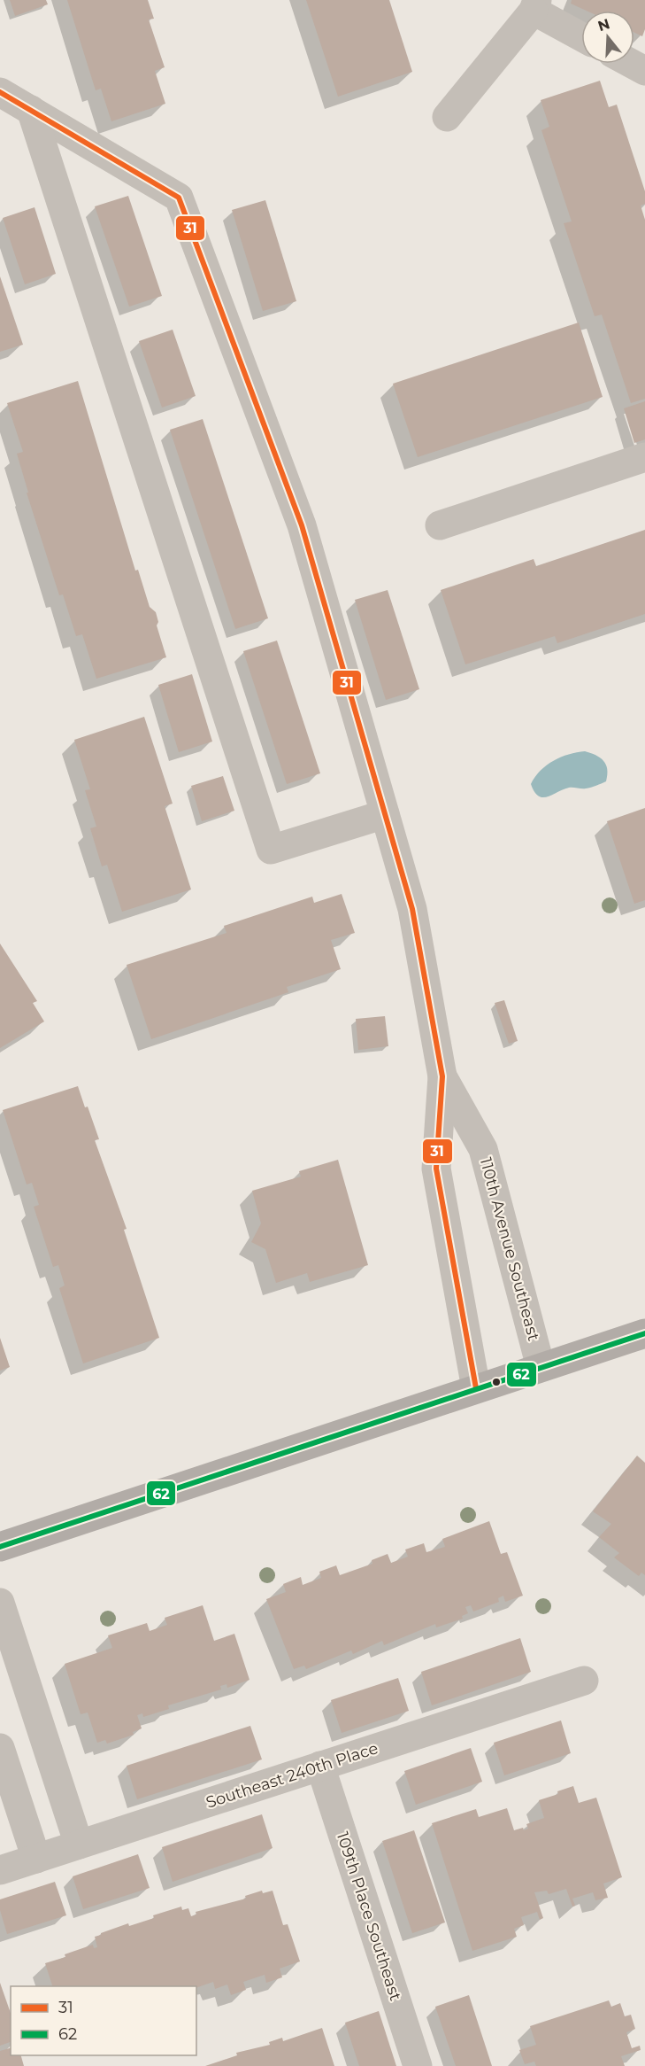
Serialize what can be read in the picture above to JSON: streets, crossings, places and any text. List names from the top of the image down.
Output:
{
  "streets": {
    "street": ["110th Avenue Southeast", "Southeast 240th Place", "109th Place Southeast"]
  },
  "crossings": [
    ["Southeast 240th Place", "109th Place Southeast"]
  ],
  "lines": ["transit line 31", "transit line 62"],
  "legend": ["31", "62"],
  "north": "top"
}
